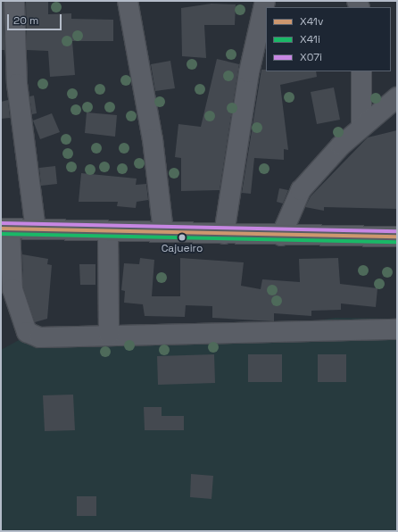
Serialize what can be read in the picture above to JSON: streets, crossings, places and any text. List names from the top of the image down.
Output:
{
  "places": ["Cajueiro"],
  "lines": ["transit line X07i", "transit line X41v", "transit line X41i"],
  "legend": ["X41v", "X41i", "X07i"],
  "scale_bar": "20 m"
}
